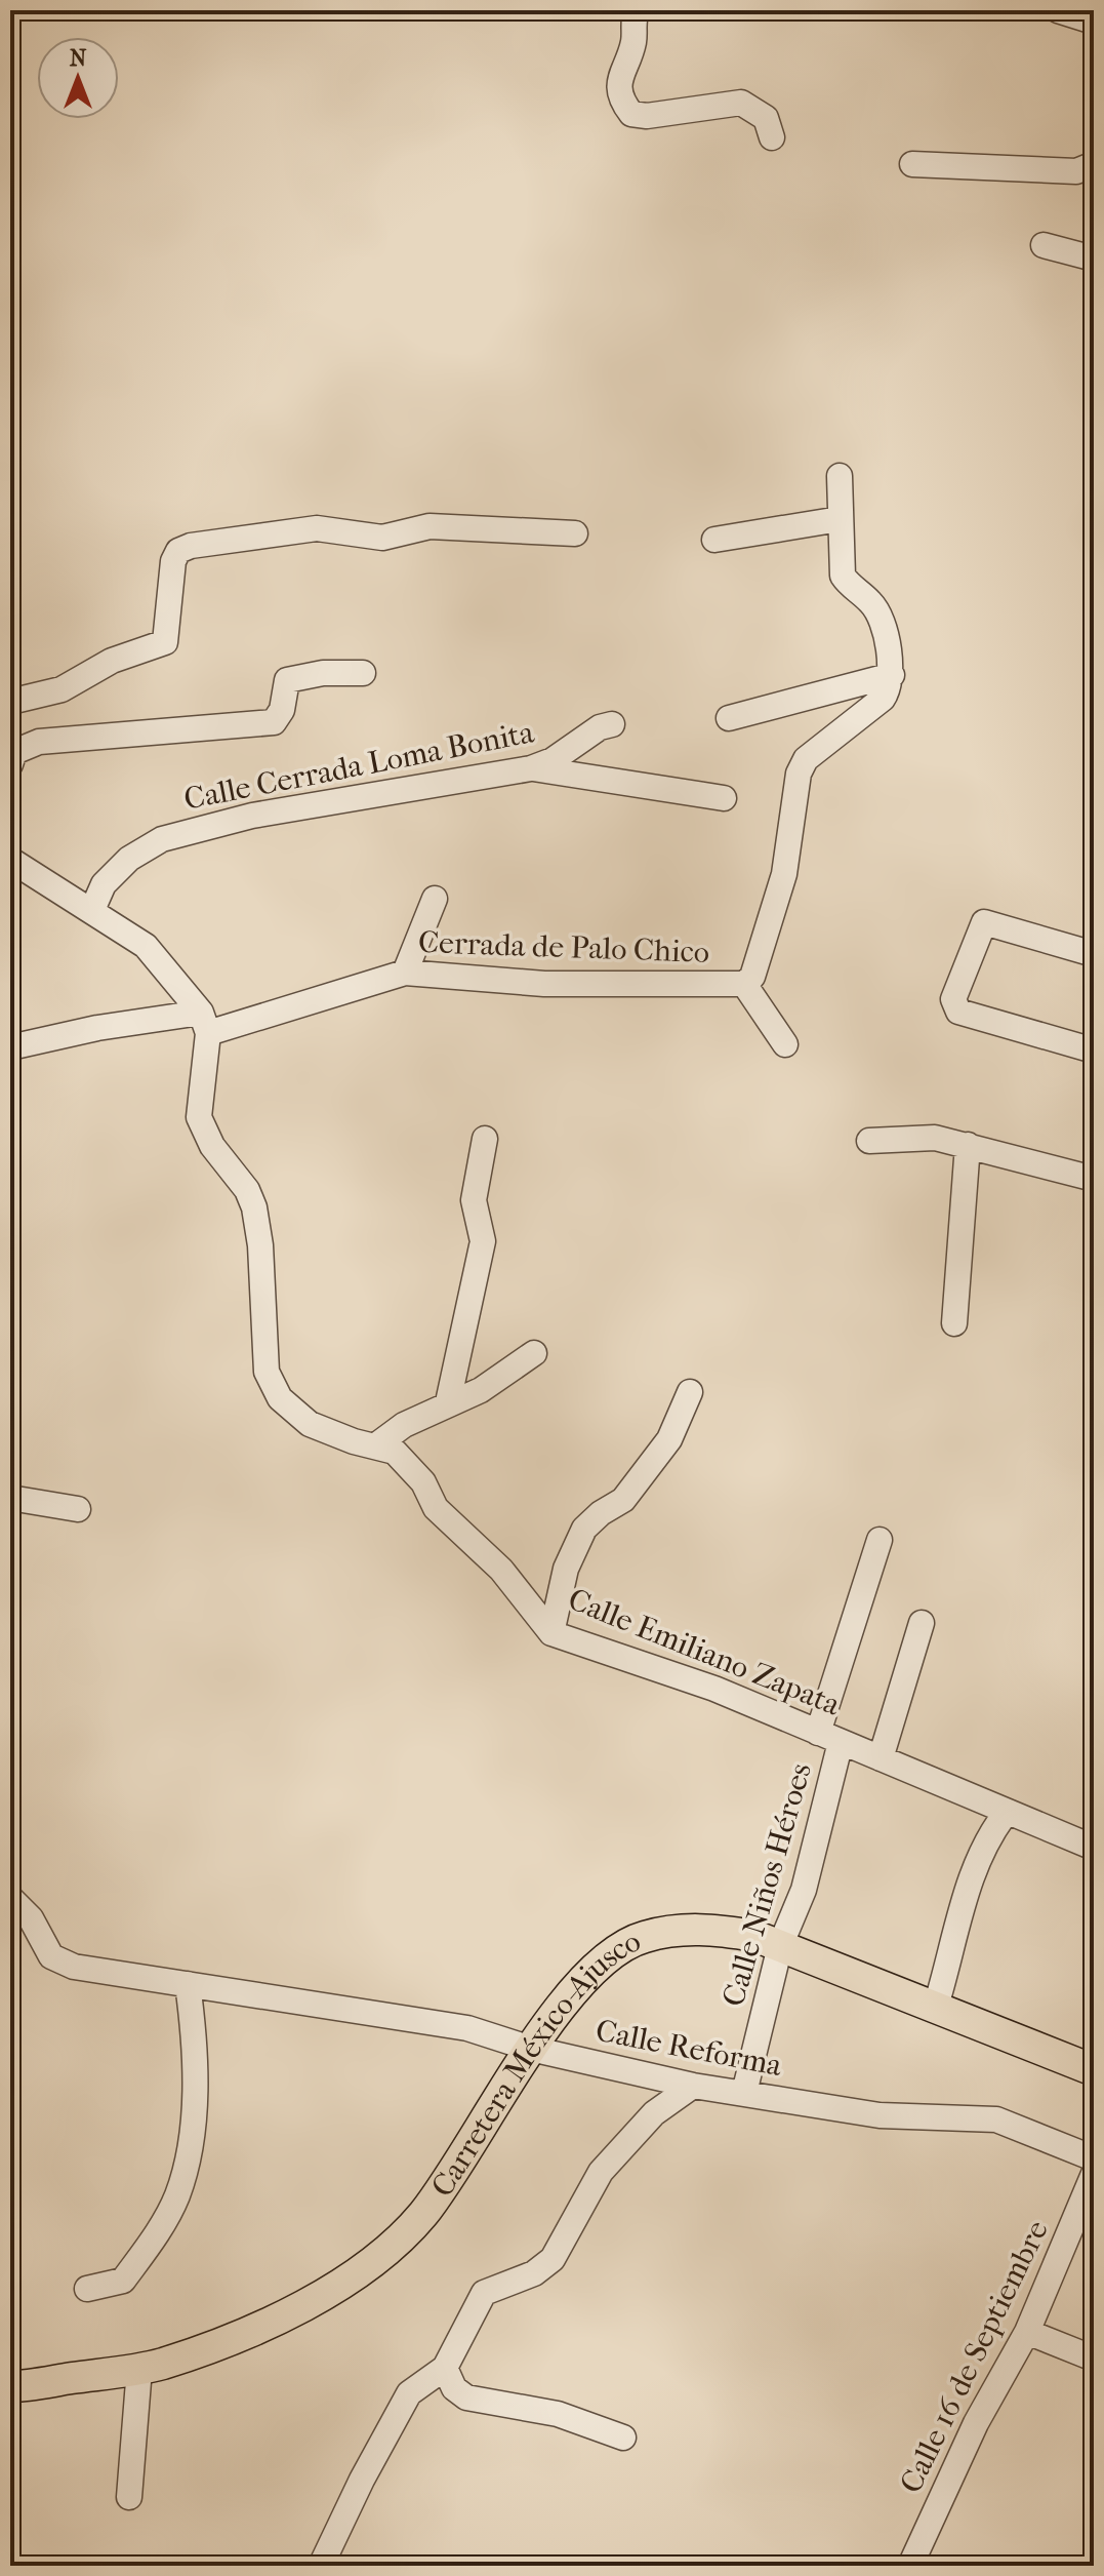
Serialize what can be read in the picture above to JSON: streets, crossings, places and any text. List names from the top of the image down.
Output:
{
  "streets": {
    "main road": ["Carretera México-Ajusco"],
    "street": [
      "Calle Cerrada Loma Bonita",
      "Cerrada de Palo Chico",
      "Calle Emiliano Zapata",
      "Calle Niños Héroes",
      "Calle Reforma",
      "Calle 16 de Septiembre"
    ]
  },
  "crossings": [
    ["Cerrada de Palo Chico", "Calle Emiliano Zapata"],
    ["Calle Emiliano Zapata", "Calle Niños Héroes"],
    ["Calle Niños Héroes", "Calle Reforma"],
    ["Calle Niños Héroes", "Carretera México-Ajusco"],
    ["Calle Reforma", "Carretera México-Ajusco"]
  ],
  "north": "top"
}
